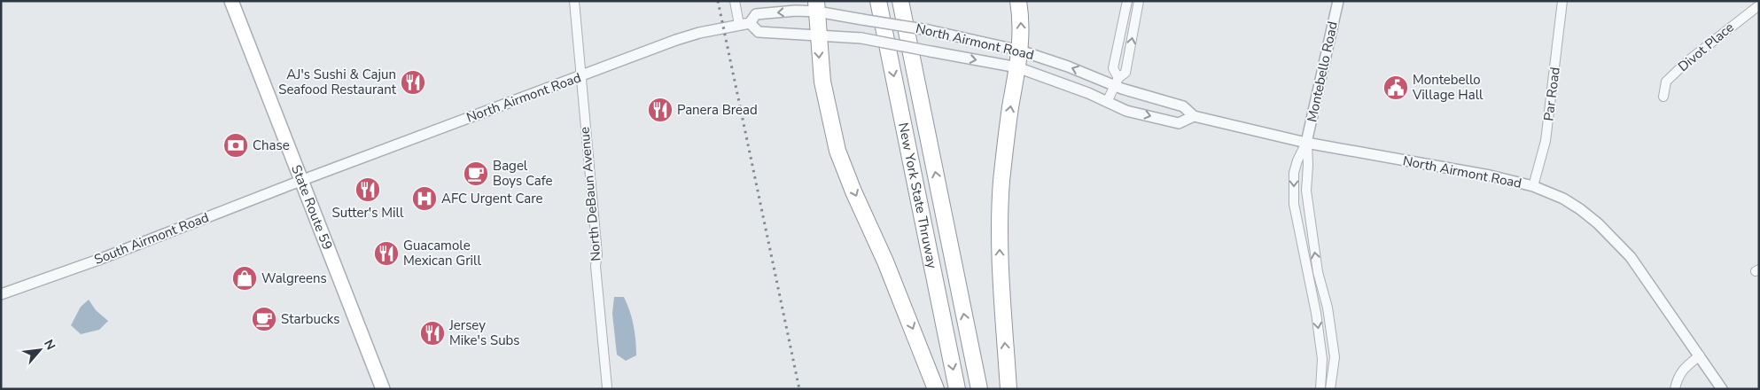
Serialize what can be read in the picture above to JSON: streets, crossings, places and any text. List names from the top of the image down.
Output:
{
  "streets": {
    "highway": ["New York State Thruway"],
    "main road": ["State Route 59"],
    "street": [
      "North Airmont Road",
      "Divot Place",
      "Montebello Road",
      "Par Road",
      "North DeBaun Avenue",
      "South Airmont Road"
    ]
  },
  "crossings": [
    ["North Airmont Road", "Montebello Road"],
    ["North Airmont Road", "Par Road"],
    ["North Airmont Road", "North DeBaun Avenue"],
    ["North Airmont Road", "State Route 59"],
    ["North Airmont Road", "South Airmont Road"],
    ["State Route 59", "South Airmont Road"]
  ],
  "places": {
    "restaurant": [
      "AJ's Sushi & Cajun Seafood Restaurant",
      "Panera Bread",
      "Sutter's Mill",
      "Guacamole Mexican Grill",
      "Jersey Mike's Subs"
    ],
    "public building": ["Montebello Village Hall"],
    "bank": ["Chase"],
    "cafe": ["Bagel Boys Cafe", "Starbucks"],
    "hospital": ["AFC Urgent Care"],
    "shop": ["Walgreens"]
  },
  "north": "top right"
}
